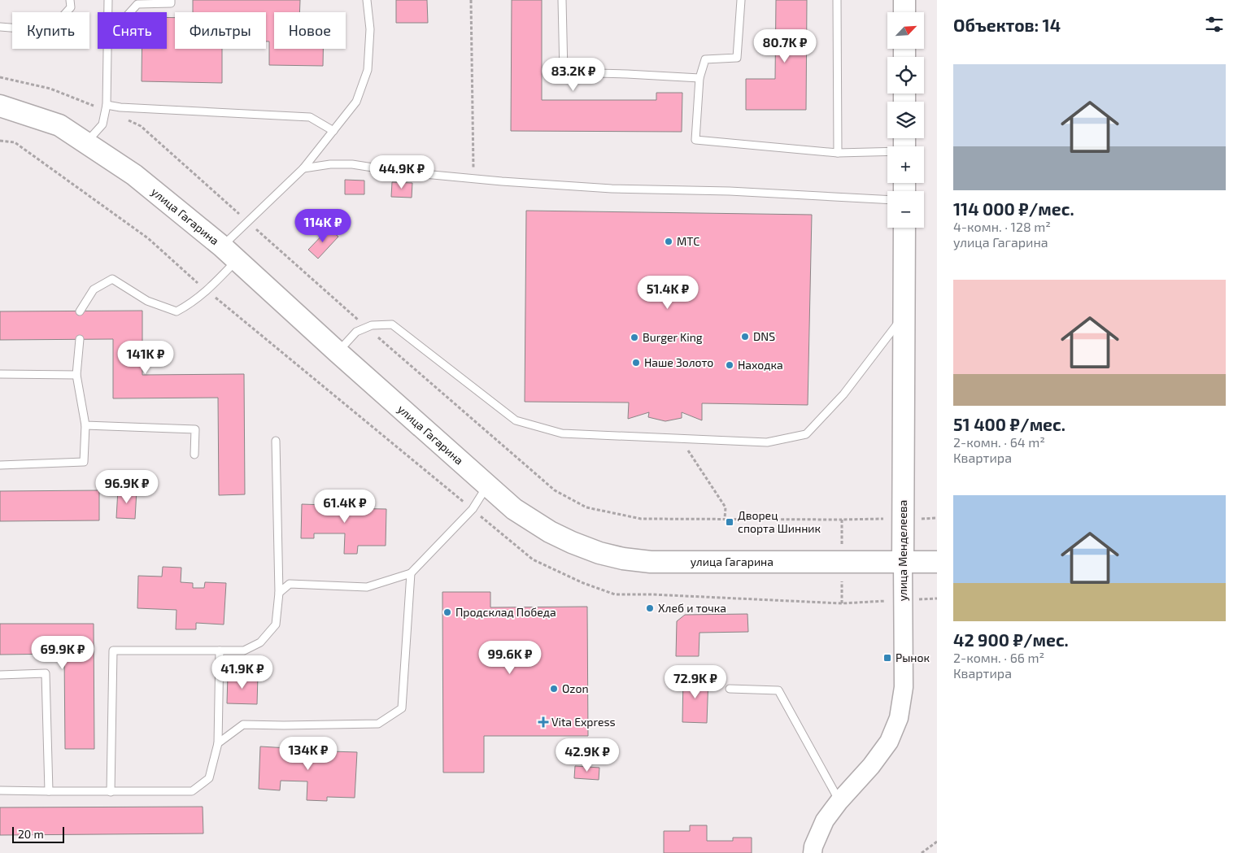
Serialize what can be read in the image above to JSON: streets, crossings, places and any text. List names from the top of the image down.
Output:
{
  "streets": {
    "main road": ["улица Гагарина", "улица Менделеева"]
  },
  "crossings": [
    ["улица Гагарина", "улица Менделеева"]
  ],
  "places": {
    "other": [
      "МТС",
      "DNS",
      "Burger King",
      "Наше Золото",
      "Находка",
      "Хлеб и точка",
      "Продсклад Победа",
      "Ozon"
    ],
    "transit": ["Дворец спорта Шинник", "Рынок"],
    "health": ["Vita Express"]
  },
  "scale_bar": "20 m",
  "north": "top right",
  "page": {
    "heading": "Объектов: 14",
    "map_buttons": ["+", "−"],
    "chip": [
      "Купить",
      "Снять",
      "Фильтры",
      "Новое"
    ],
    "price": [
      "80.7K ₽",
      "83.2K ₽",
      "44.9K ₽",
      "114K ₽",
      "51.4K ₽",
      "141K ₽",
      "96.9K ₽",
      "61.4K ₽",
      "69.9K ₽",
      "99.6K ₽",
      "41.9K ₽",
      "72.9K ₽",
      "134K ₽",
      "42.9K ₽"
    ],
    "list": [
      {
        "name": "114 000 ₽/мес.",
        "note": "4-комн. · 128 m² · улица Гагарина"
      },
      {
        "name": "51 400 ₽/мес.",
        "note": "2-комн. · 64 m² · Квартира"
      },
      {
        "name": "42 900 ₽/мес.",
        "note": "2-комн. · 66 m² · Квартира"
      }
    ],
    "scale": "20 m"
  }
}
